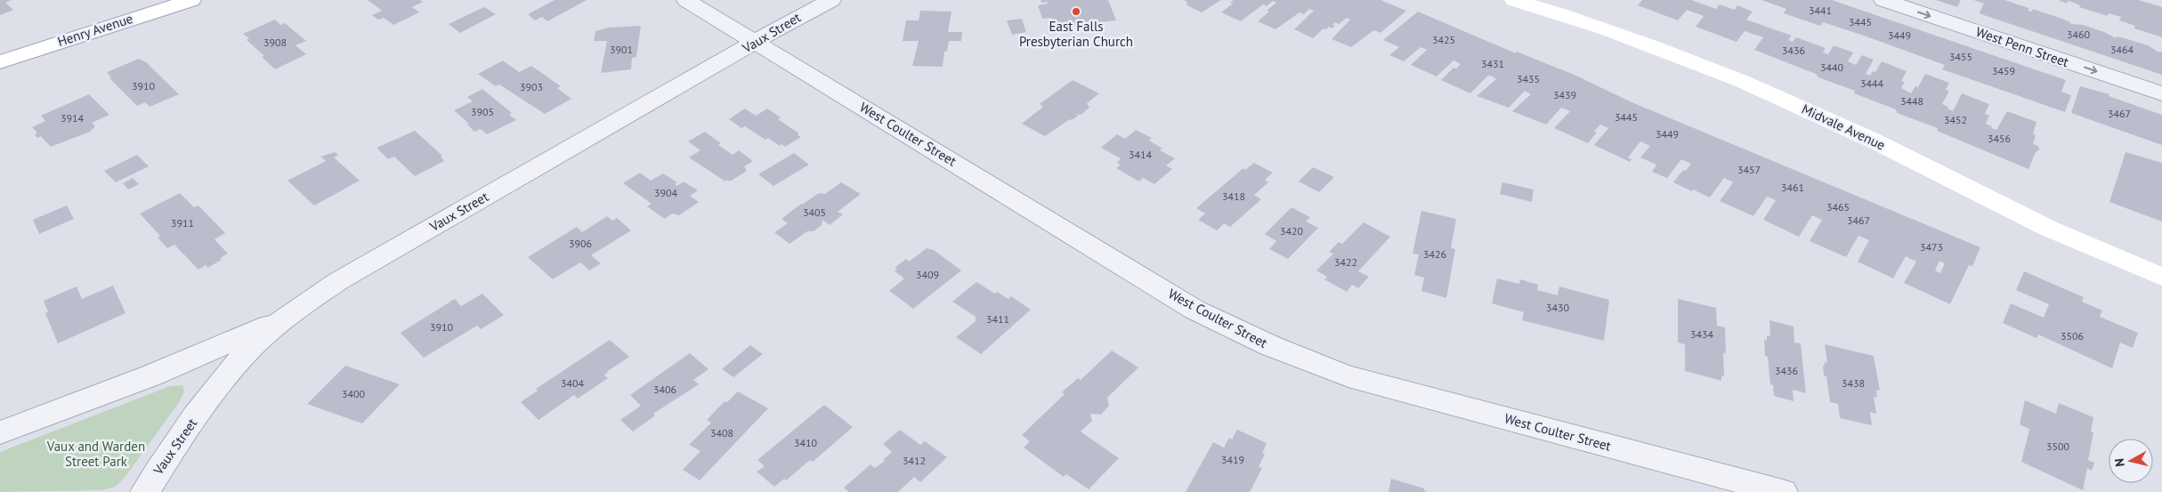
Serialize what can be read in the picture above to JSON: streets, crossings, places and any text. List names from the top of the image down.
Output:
{
  "streets": {
    "street": [
      "Henry Avenue",
      "Vaux Street",
      "West Penn Street",
      "Midvale Avenue",
      "West Coulter Street"
    ]
  },
  "crossings": [
    ["Vaux Street", "West Coulter Street"]
  ],
  "one_way": ["West Penn Street"],
  "parks": ["Vaux and Warden Street Park"],
  "places": ["East Falls Presbyterian Church"],
  "house_numbers": [
    "3441",
    "3445",
    "3460",
    "3449",
    "3425",
    "3908",
    "3901",
    "3464",
    "3436",
    "3455",
    "3431",
    "3440",
    "3459",
    "3435",
    "3444",
    "3910",
    "3903",
    "3439",
    "3448",
    "3905",
    "3467",
    "3445",
    "3914",
    "3452",
    "3449",
    "3456",
    "3414",
    "3457",
    "3461",
    "3904",
    "3418",
    "3465",
    "3405",
    "3467",
    "3911",
    "3420",
    "3906",
    "3473",
    "3426",
    "3422",
    "3409",
    "3430",
    "3411",
    "3910",
    "3434",
    "3506",
    "3436",
    "3404",
    "3438",
    "3406",
    "3400",
    "3408",
    "3410",
    "3500",
    "3419",
    "3412"
  ],
  "north": "left"
}
